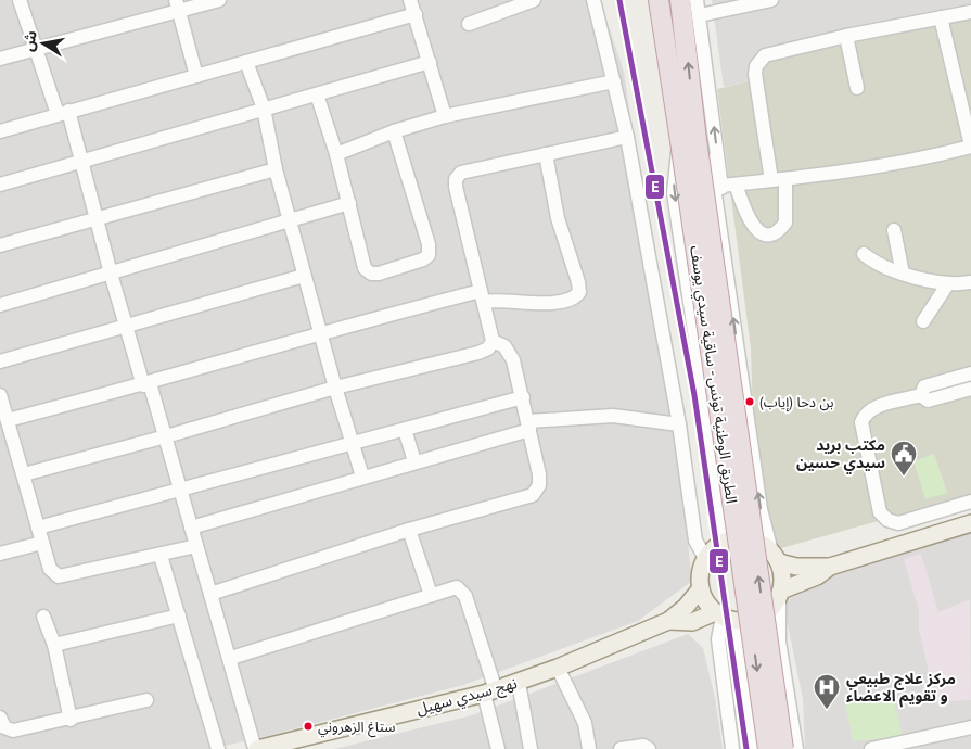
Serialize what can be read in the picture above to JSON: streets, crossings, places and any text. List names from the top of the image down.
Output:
{
  "streets": {
    "highway": ["الطريق الوطنية تونس - ساقية سيدي يوسف"],
    "main road": ["نهج سيدي سهيل"]
  },
  "places": {
    "other": ["بن دحا (إياب)", "ستاغ الزهروني"],
    "public building": ["مكتب بريد سيدي حسين"],
    "hospital": ["مركز علاج طبيعي و تقويم الاعضاء"]
  },
  "lines": ["transit line E"],
  "north": "left"
}
